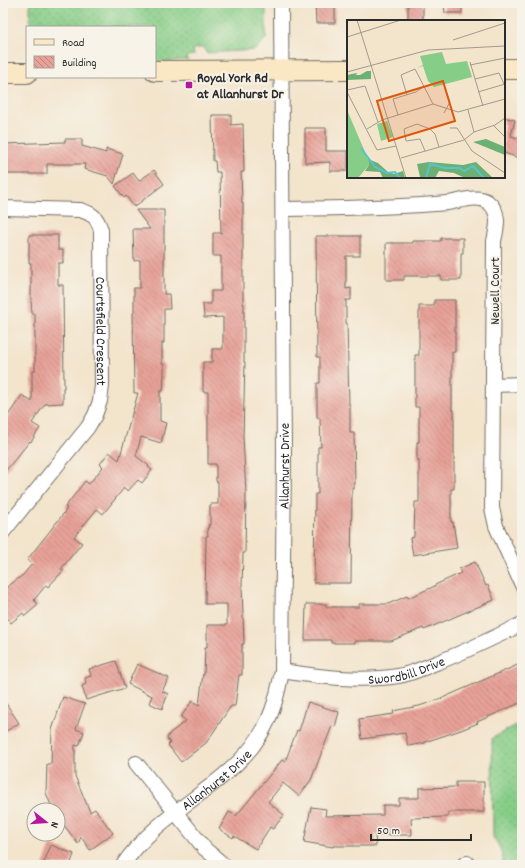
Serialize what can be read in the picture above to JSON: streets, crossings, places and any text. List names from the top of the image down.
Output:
{
  "streets": {
    "street": [
      "Newell Court",
      "Courtsfield Crescent",
      "Allanhurst Drive",
      "Swordbill Drive"
    ]
  },
  "crossings": [
    ["Newell Court", "Allanhurst Drive"],
    ["Allanhurst Drive", "Swordbill Drive"]
  ],
  "places": {
    "transit": ["Royal York Rd at Allanhurst Dr"]
  },
  "legend": ["Road", "Building"],
  "scale_bar": "50 m",
  "north": "right"
}
